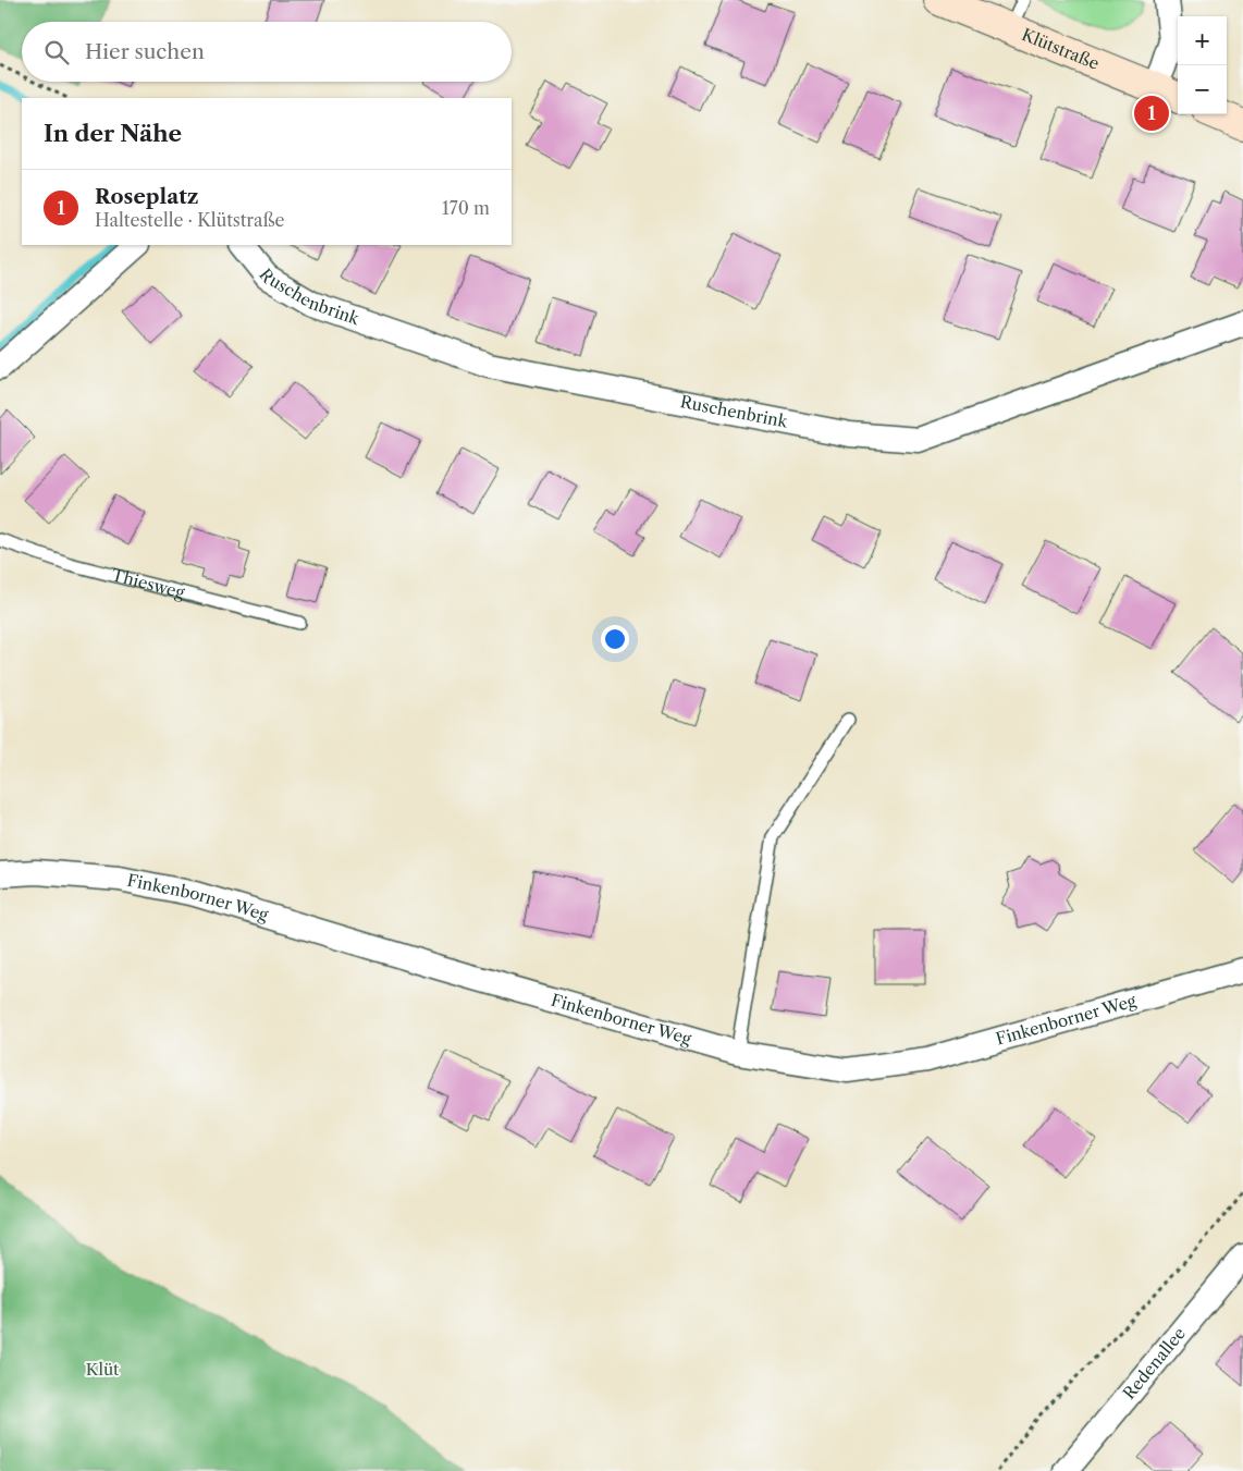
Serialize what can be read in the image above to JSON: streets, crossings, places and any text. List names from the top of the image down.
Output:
{
  "streets": {
    "main road": ["Klütstraße"],
    "street": ["Ruschenbrink", "Finkenborner Weg", "Redenallee"],
    "lane": ["Thiesweg"]
  },
  "parks": ["Klüt"],
  "page": {
    "map_buttons": ["+", "−"],
    "search": "Hier suchen",
    "pins": "1",
    "heading": "In der Nähe",
    "list": [
      {
        "mark": "1",
        "name": "Roseplatz",
        "note": "Haltestelle · Klütstraße",
        "value": "170 m"
      }
    ]
  }
}
